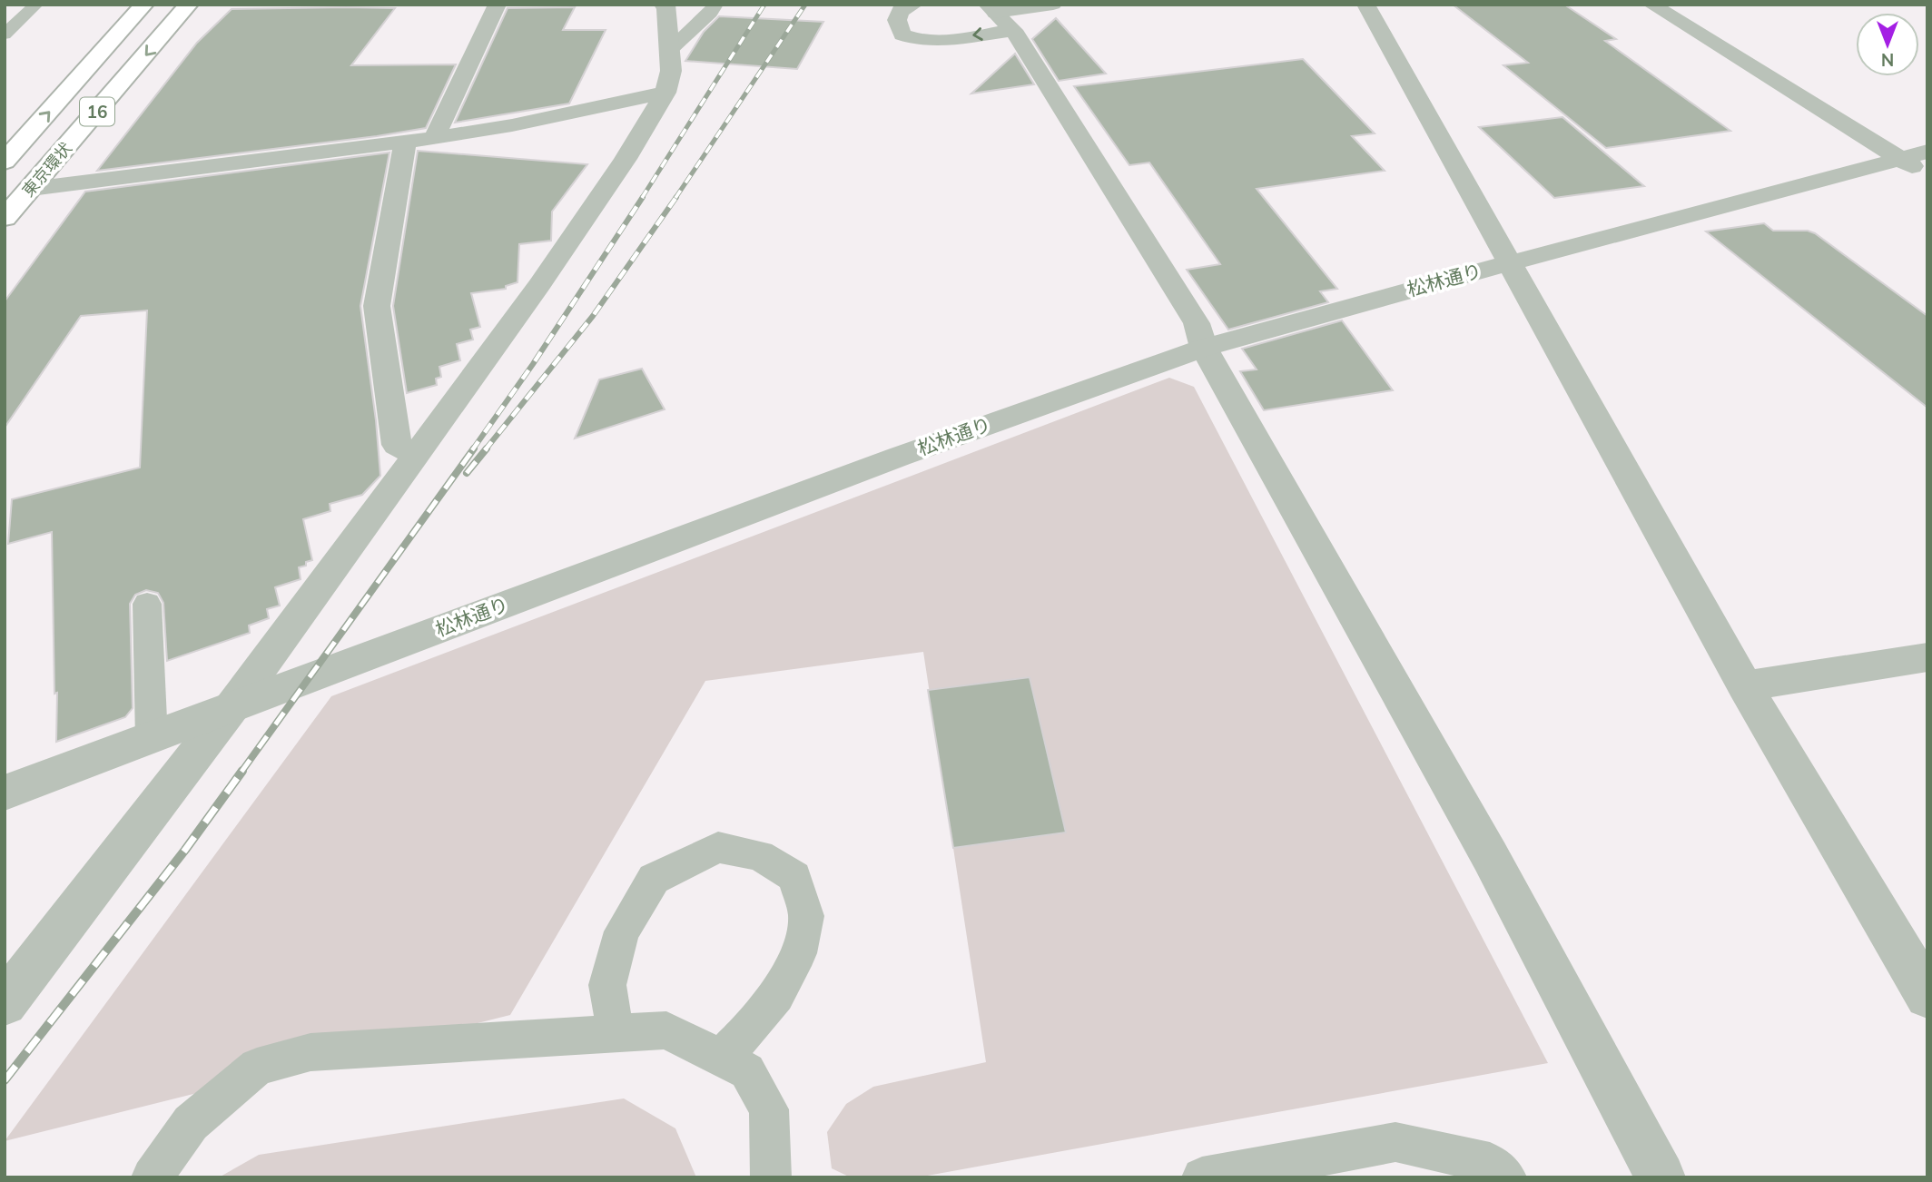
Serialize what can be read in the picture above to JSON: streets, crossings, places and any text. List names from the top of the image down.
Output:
{
  "streets": {
    "highway": ["16", "東京環状"],
    "street": ["松林通り"]
  },
  "north": "bottom"
}
